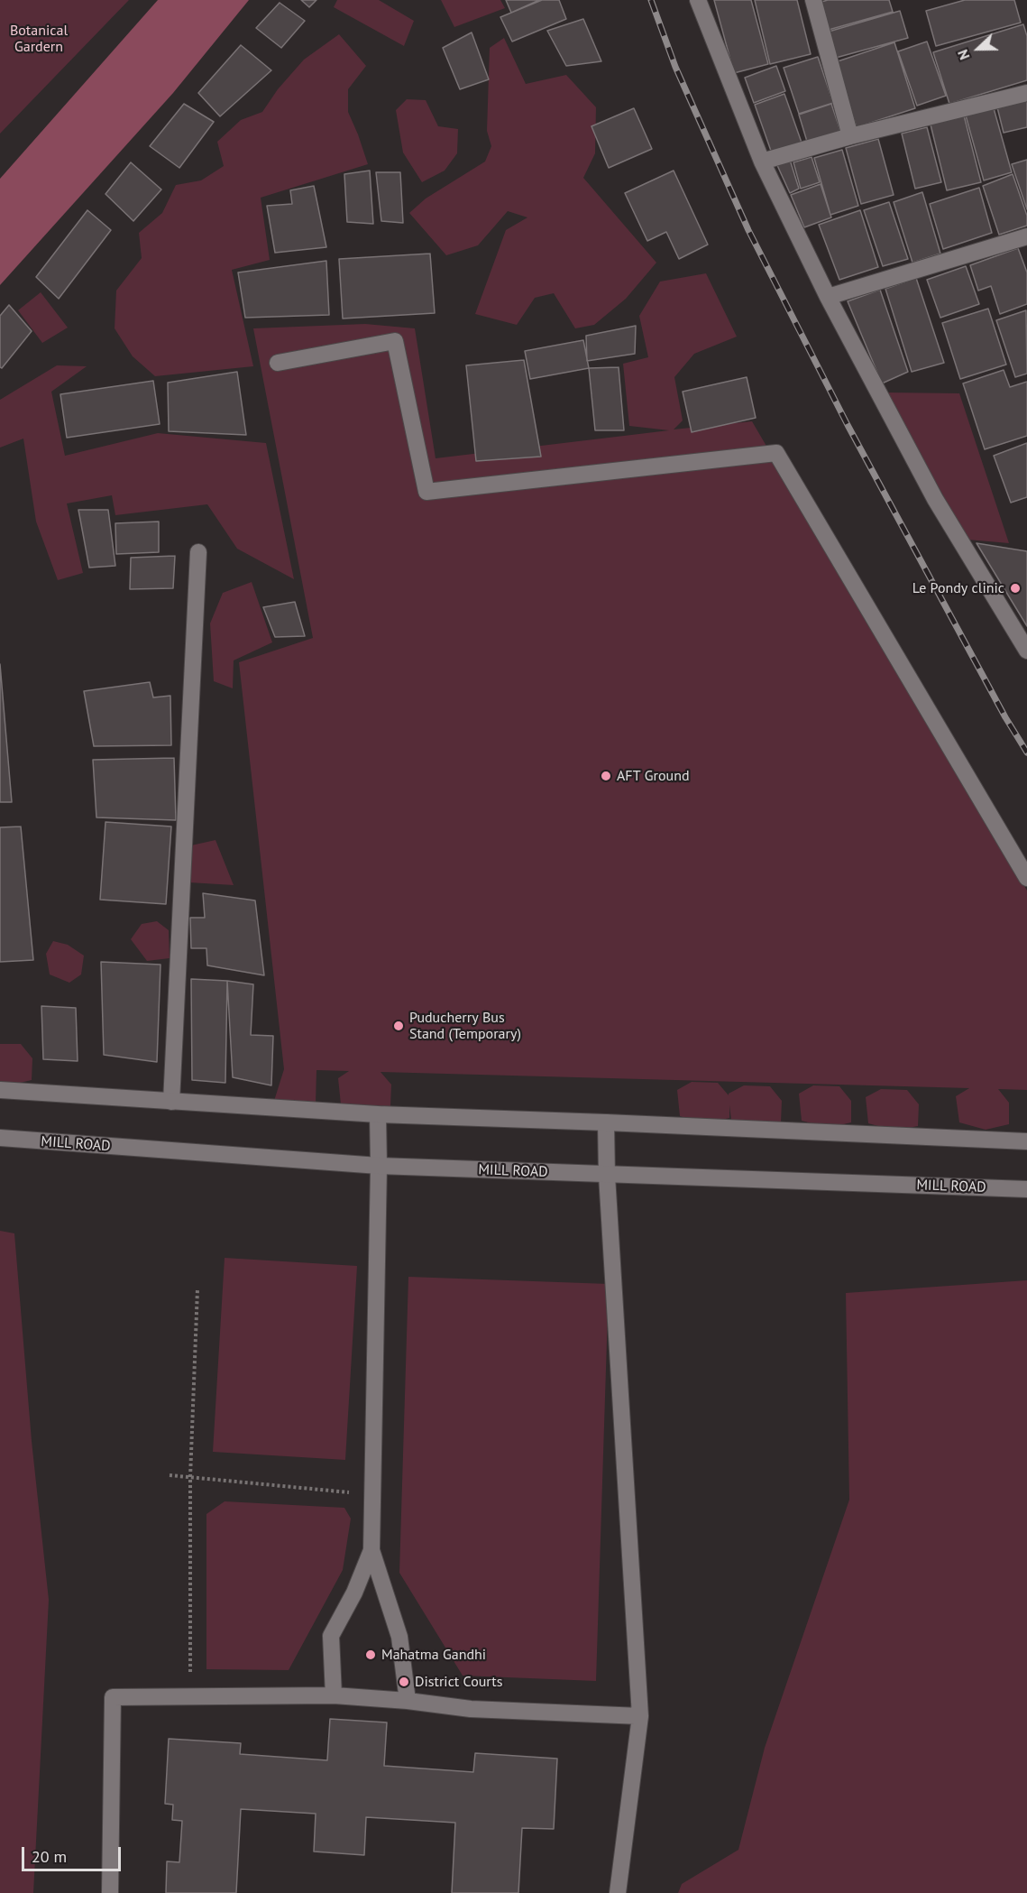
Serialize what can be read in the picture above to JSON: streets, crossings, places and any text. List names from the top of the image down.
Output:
{
  "streets": {
    "street": ["MILL ROAD"]
  },
  "parks": ["Botanical Gardern"],
  "places": [
    "Le Pondy clinic",
    "AFT Ground",
    "Puducherry Bus Stand (Temporary)",
    "Mahatma Gandhi",
    "District Courts"
  ],
  "scale_bar": "20 m",
  "north": "left"
}
